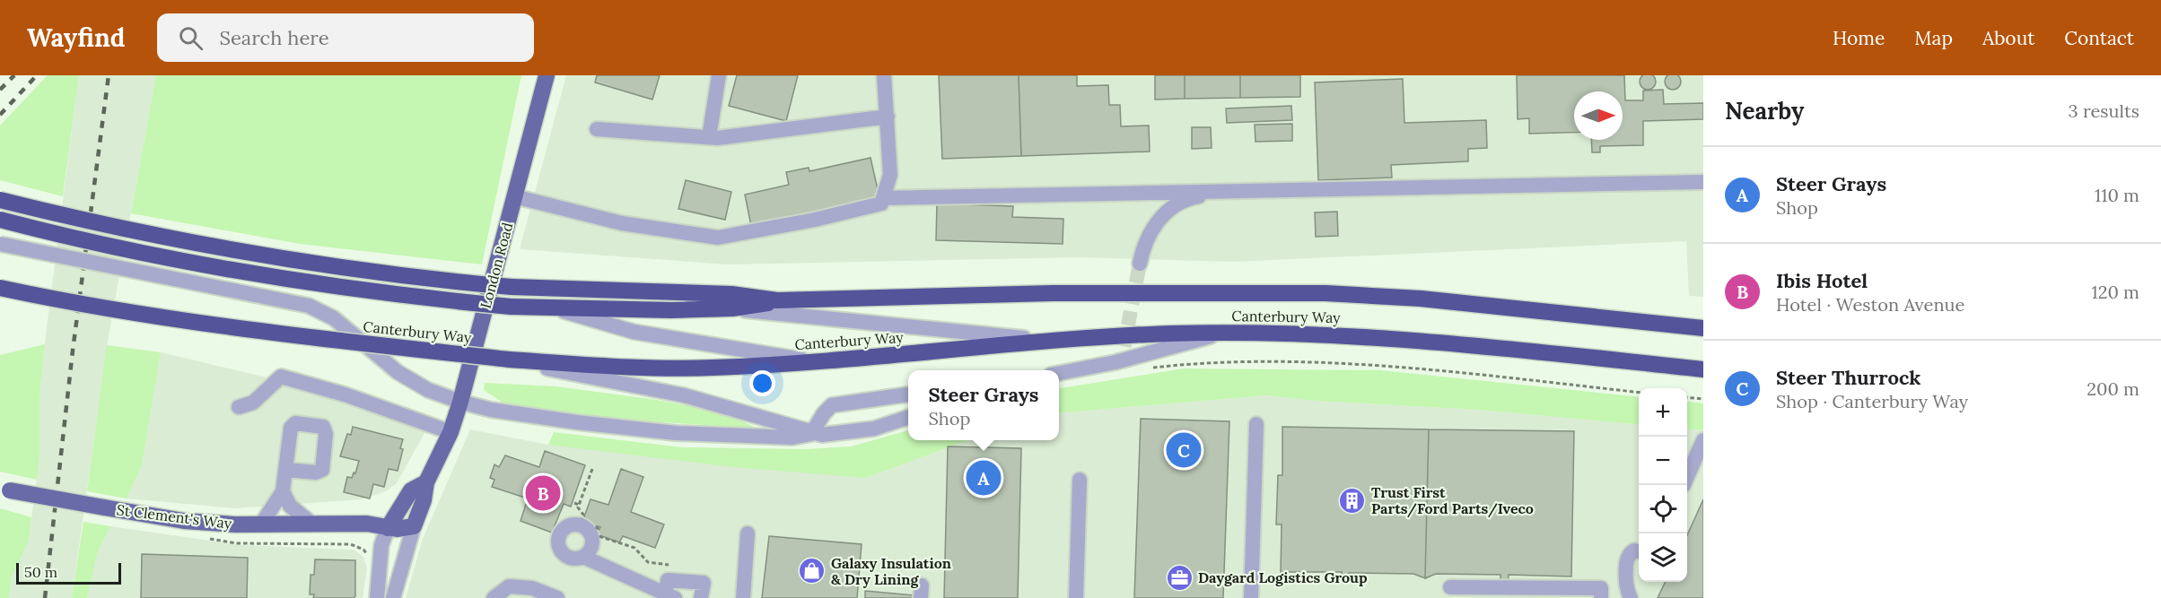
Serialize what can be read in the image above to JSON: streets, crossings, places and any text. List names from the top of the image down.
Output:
{
  "streets": {
    "highway": ["Canterbury Way"],
    "main road": ["London Road", "St Clement's Way"]
  },
  "crossings": [
    ["London Road", "St Clement's Way"]
  ],
  "places": {
    "building": ["Trust First Parts/Ford Parts/Iveco"],
    "shop": ["Galaxy Insulation & Dry Lining"],
    "office": ["Daygard Logistics Group"]
  },
  "scale_bar": "50 m",
  "north": "right",
  "page": {
    "header": "Wayfind",
    "search": "Search here",
    "nav": [
      "Home",
      "Map",
      "About",
      "Contact"
    ],
    "heading": ["Nearby", "3 results"],
    "list": [
      {
        "mark": "A",
        "name": "Steer Grays",
        "note": "Shop",
        "value": "110 m"
      },
      {
        "mark": "B",
        "name": "Ibis Hotel",
        "note": "Hotel · Weston Avenue",
        "value": "120 m"
      },
      {
        "mark": "C",
        "name": "Steer Thurrock",
        "note": "Shop · Canterbury Way",
        "value": "200 m"
      }
    ],
    "popup": ["Steer Grays", "Shop"],
    "map_buttons": ["+", "−"],
    "pins": ["C", "A", "B"],
    "scale": "50 m"
  }
}
